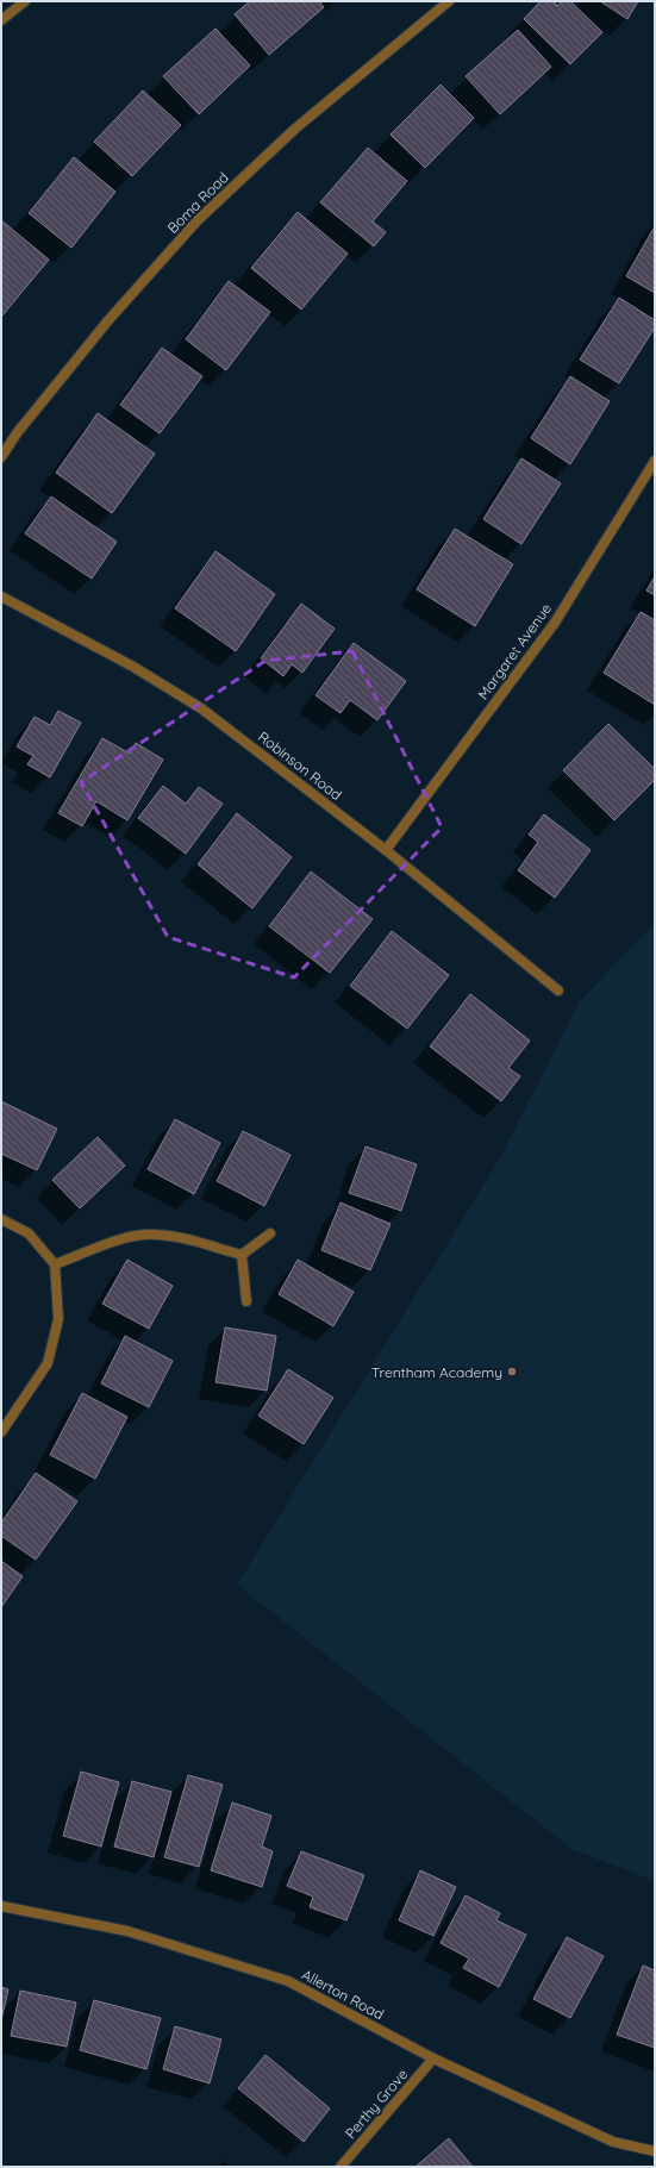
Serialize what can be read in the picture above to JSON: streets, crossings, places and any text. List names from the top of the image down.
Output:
{
  "streets": {
    "street": [
      "Boma Road",
      "Margaret Avenue",
      "Robinson Road",
      "Allerton Road",
      "Perthy Grove"
    ]
  },
  "crossings": [
    ["Margaret Avenue", "Robinson Road"],
    ["Allerton Road", "Perthy Grove"]
  ],
  "places": ["Trentham Academy"]
}
